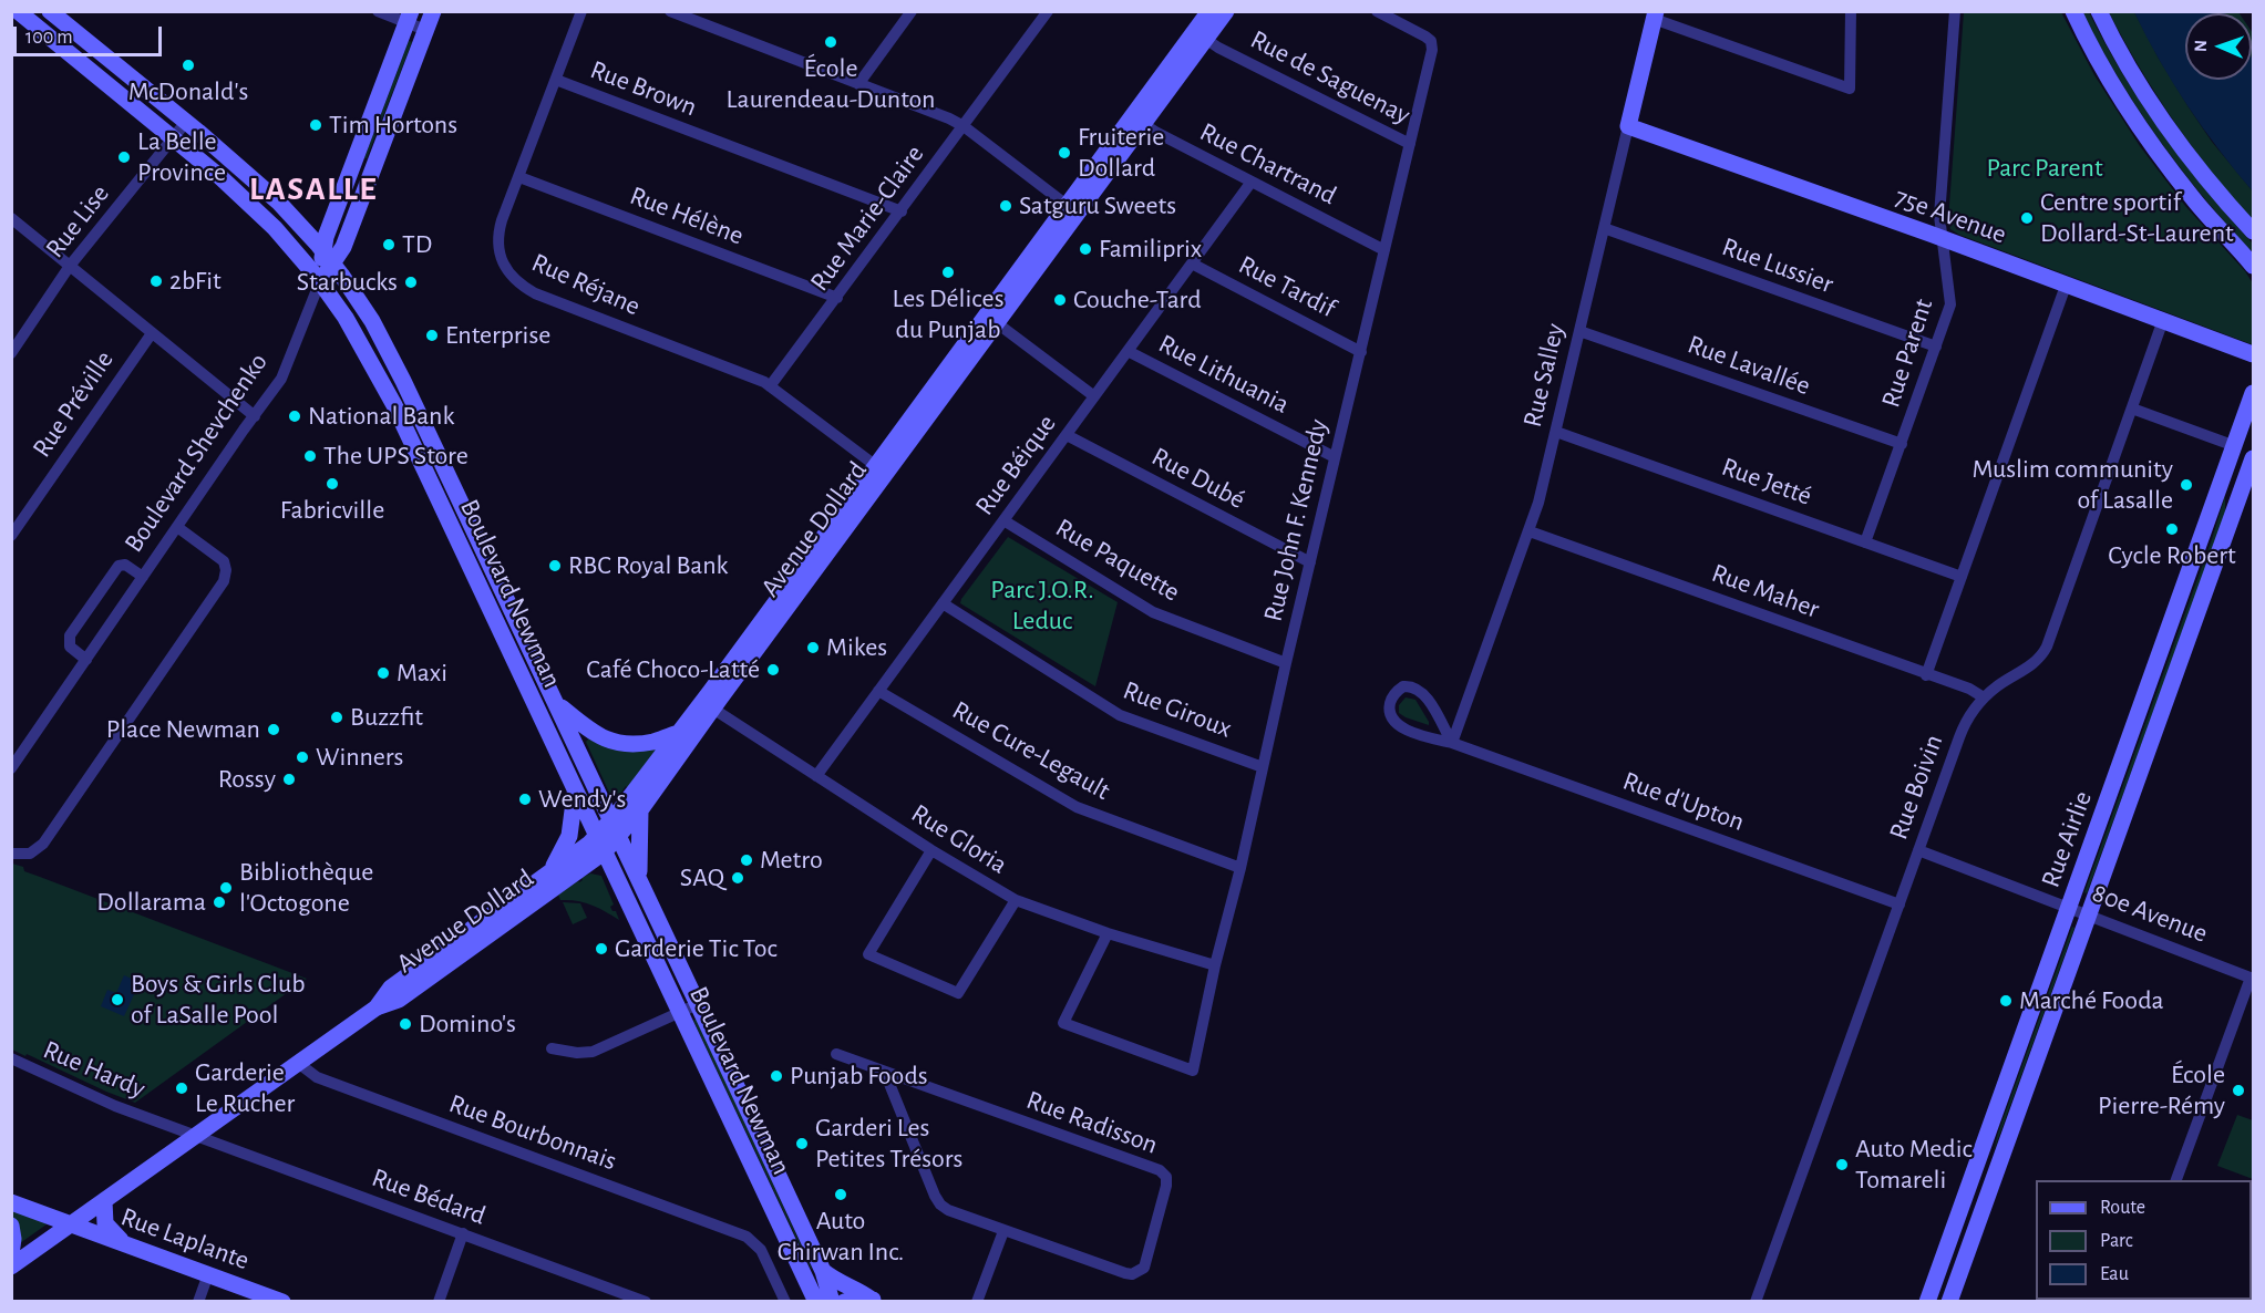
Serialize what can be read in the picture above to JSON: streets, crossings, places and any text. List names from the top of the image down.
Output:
{
  "streets": {
    "main road": [
      "75e Avenue",
      "Rue Salley",
      "Boulevard Shevchenko",
      "Avenue Dollard",
      "Boulevard Newman",
      "Rue Airlie",
      "Rue Laplante"
    ],
    "street": [
      "Rue de Saguenay",
      "Rue Brown",
      "Rue Chartrand",
      "Rue Hélène",
      "Rue Marie-Claire",
      "Rue Lise",
      "Rue Lussier",
      "Rue Réjane",
      "Rue Tardif",
      "Rue Parent",
      "Rue Lavallée",
      "Rue Lithuania",
      "Rue Préville",
      "Rue Béique",
      "Rue Dubé",
      "Rue Jetté",
      "Rue John F. Kennedy",
      "Rue Paquette",
      "Rue Maher",
      "Rue Giroux",
      "Rue Cure-Legault",
      "Rue Boivin",
      "Rue d'Upton",
      "Rue Gloria",
      "80e Avenue",
      "Rue Hardy",
      "Rue Radisson",
      "Rue Bourbonnais",
      "Rue Bédard"
    ]
  },
  "crossings": [
    ["Rue de Saguenay", "Rue John F. Kennedy"],
    ["Rue de Saguenay", "Avenue Dollard"],
    ["Rue Brown", "Rue Marie-Claire"],
    ["Rue Brown", "Rue Réjane"],
    ["Rue Chartrand", "Rue Béique"],
    ["Rue Chartrand", "Rue John F. Kennedy"],
    ["Rue Chartrand", "Avenue Dollard"],
    ["Rue Hélène", "Rue Marie-Claire"],
    ["Rue Hélène", "Rue Réjane"],
    ["75e Avenue", "Rue Parent"],
    ["75e Avenue", "Rue Salley"],
    ["75e Avenue", "Rue Boivin"],
    ["Rue Marie-Claire", "Rue Réjane"],
    ["Rue Lise", "Boulevard Newman"],
    ["Rue Lussier", "Rue Parent"],
    ["Rue Lussier", "Rue Salley"],
    ["Rue Réjane", "Avenue Dollard"],
    ["Rue Tardif", "Rue Béique"],
    ["Rue Tardif", "Rue John F. Kennedy"],
    ["Rue Parent", "Rue Lavallée"],
    ["Rue Parent", "Rue Jetté"],
    ["Rue Lavallée", "Rue Salley"],
    ["Rue Lithuania", "Rue Béique"],
    ["Rue Lithuania", "Rue John F. Kennedy"],
    ["Rue Salley", "Rue Jetté"],
    ["Rue Salley", "Rue Maher"],
    ["Rue Salley", "Rue d'Upton"],
    ["Boulevard Shevchenko", "Boulevard Newman"],
    ["Rue Béique", "Rue Dubé"],
    ["Rue Béique", "Rue Paquette"],
    ["Rue Béique", "Rue Giroux"],
    ["Rue Béique", "Rue Cure-Legault"],
    ["Rue Béique", "Rue Gloria"],
    ["Rue Dubé", "Rue John F. Kennedy"],
    ["Rue John F. Kennedy", "Rue Paquette"],
    ["Rue John F. Kennedy", "Rue Giroux"],
    ["Rue John F. Kennedy", "Rue Cure-Legault"],
    ["Rue John F. Kennedy", "Rue Gloria"],
    ["Avenue Dollard", "Boulevard Newman"],
    ["Avenue Dollard", "Rue Gloria"],
    ["Avenue Dollard", "Rue Hardy"],
    ["Avenue Dollard", "Rue Bourbonnais"],
    ["Avenue Dollard", "Rue Bédard"],
    ["Avenue Dollard", "Rue Laplante"],
    ["Rue Maher", "Rue Boivin"],
    ["Rue Boivin", "Rue d'Upton"],
    ["Rue Boivin", "80e Avenue"],
    ["Rue Airlie", "80e Avenue"],
    ["Rue Hardy", "Rue Bédard"]
  ],
  "districts": ["LASALLE"],
  "parks": ["Parc Parent", "Parc J.O.R. Leduc"],
  "places": [
    "École Laurendeau-Dunton",
    "McDonald's",
    "Tim Hortons",
    "Fruiterie Dollard",
    "La Belle Province",
    "Satguru Sweets",
    "Centre sportif Dollard-St-Laurent",
    "TD",
    "Familiprix",
    "Les Délices du Punjab",
    "2bFit",
    "Starbucks",
    "Couche-Tard",
    "Enterprise",
    "National Bank",
    "The UPS Store",
    "Fabricville",
    "Muslim community of Lasalle",
    "Cycle Robert",
    "RBC Royal Bank",
    "Mikes",
    "Café Choco-Latté",
    "Maxi",
    "Buzzfit",
    "Place Newman",
    "Winners",
    "Rossy",
    "Wendy's",
    "Metro",
    "SAQ",
    "Bibliothèque l'Octogone",
    "Dollarama",
    "Garderie Tic Toc",
    "Boys & Girls Club of LaSalle Pool",
    "Marché Fooda",
    "Domino's",
    "Punjab Foods",
    "Garderie Le Rucher",
    "École Pierre-Rémy",
    "Garderi Les Petites Trésors",
    "Auto Medic Tomareli",
    "Auto Chirwan Inc."
  ],
  "legend": ["Route", "Parc", "Eau"],
  "scale_bar": "100 m",
  "north": "left"
}
